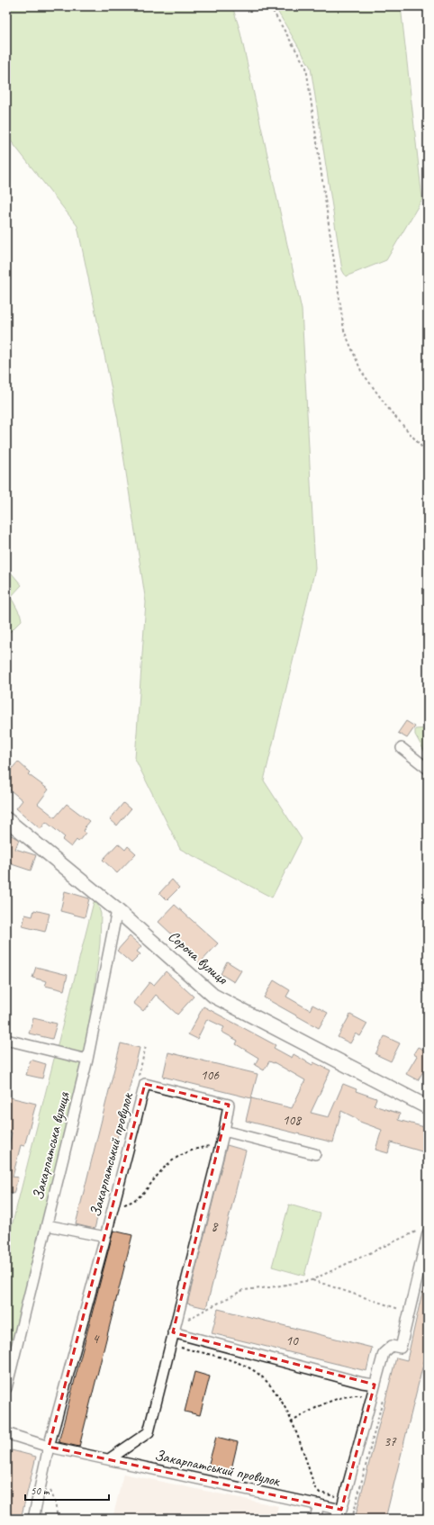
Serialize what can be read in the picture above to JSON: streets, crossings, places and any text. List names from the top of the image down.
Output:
{
  "streets": {
    "main road": ["Сороча вулиця"],
    "street": ["Закарпатська вулиця", "Закарпатський провулок"]
  },
  "crossings": [
    ["Сороча вулиця", "Закарпатська вулиця"],
    ["Закарпатська вулиця", "Закарпатський провулок"]
  ],
  "house_numbers": [
    "106",
    "108",
    "8",
    "4",
    "10",
    "37"
  ],
  "scale_bar": "50 m"
}
